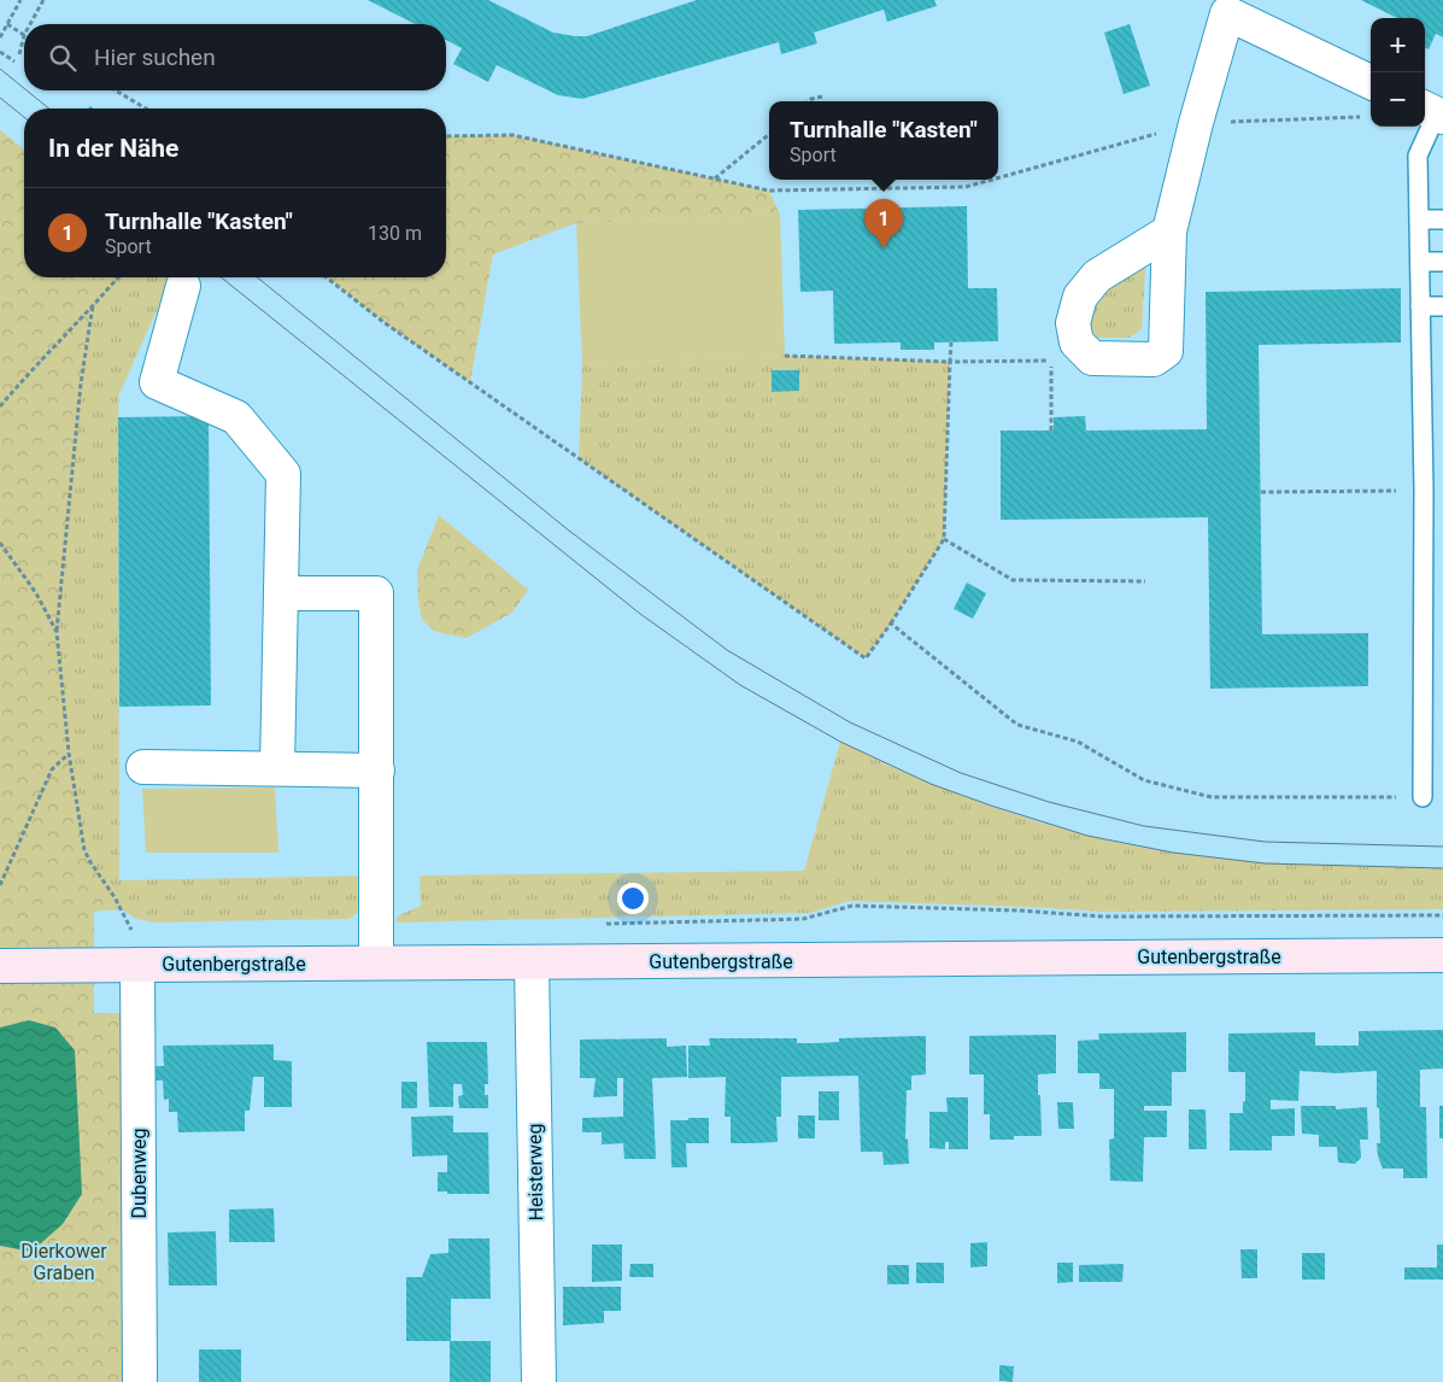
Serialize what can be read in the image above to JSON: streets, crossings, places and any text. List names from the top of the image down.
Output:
{
  "streets": {
    "street": ["Gutenbergstraße", "Heisterweg", "Dubenweg"]
  },
  "crossings": [
    ["Gutenbergstraße", "Heisterweg"],
    ["Gutenbergstraße", "Dubenweg"]
  ],
  "parks": ["Dierkower Graben"],
  "page": {
    "map_buttons": ["+", "−"],
    "search": "Hier suchen",
    "popup": ["Turnhalle \"Kasten\"", "Sport"],
    "heading": "In der Nähe",
    "list": [
      {
        "mark": "1",
        "name": "Turnhalle \"Kasten\"",
        "note": "Sport",
        "value": "130 m"
      }
    ],
    "pins": "1"
  }
}
